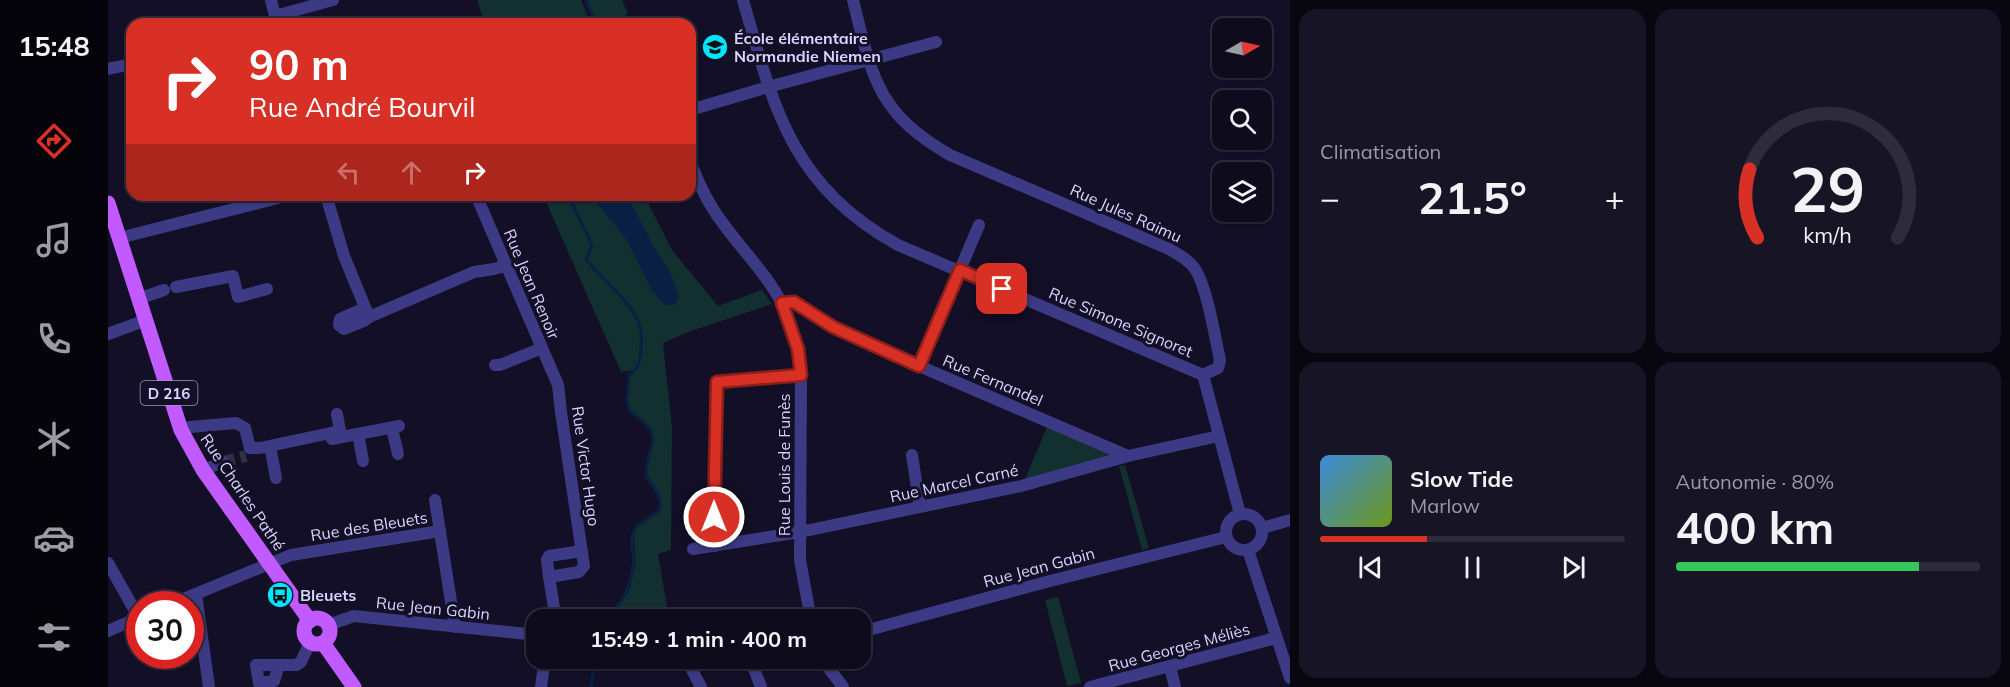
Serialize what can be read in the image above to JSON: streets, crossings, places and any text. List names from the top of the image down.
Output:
{
  "streets": {
    "main road": ["D 216", "Rue Charles Pathé"],
    "street": [
      "Rue Jules Raimu",
      "Rue Jean Renoir",
      "Rue Simone Signoret",
      "Rue Fernandel",
      "Rue Louis de Funès",
      "Rue Victor Hugo",
      "Rue Marcel Carné",
      "Rue des Bleuets",
      "Rue Jean Gabin",
      "Rue Georges Méliès"
    ]
  },
  "crossings": [
    ["Rue Jules Raimu", "Rue Simone Signoret"],
    ["Rue Jean Renoir", "Rue Victor Hugo"],
    ["Rue Fernandel", "Rue Louis de Funès"],
    ["Rue Fernandel", "Rue Marcel Carné"],
    ["Rue Louis de Funès", "Rue Marcel Carné"],
    ["Rue Charles Pathé", "Rue des Bleuets"],
    ["Rue Charles Pathé", "Rue Jean Gabin"]
  ],
  "places": {
    "school or university": ["École élémentaire Normandie Niemen"],
    "bus stop": ["Bleuets"]
  },
  "north": "right",
  "page": {
    "tabs": "15:48",
    "tile": [
      "Climatisation",
      ["Autonomie · 80%", "400 km"]
    ],
    "turn": ["90 m", "Rue André Bourvil"],
    "heat": ["−", "21.5°", "+"],
    "song": ["Slow Tide", "Marlow"],
    "limit": "30",
    "trip": "15:49 · 1 min · 400 m",
    "gauge": ["29", "km/h"]
  }
}
